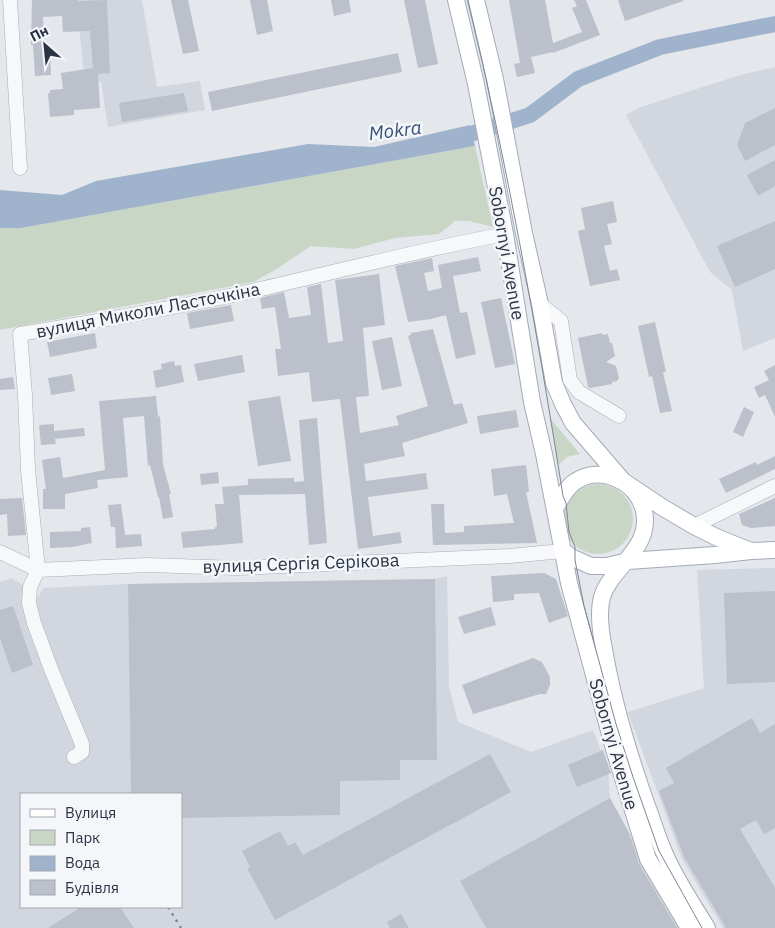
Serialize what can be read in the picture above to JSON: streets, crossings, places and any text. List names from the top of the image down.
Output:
{
  "streets": {
    "main road": ["Sobornyi Avenue"],
    "street": ["вулиця Миколи Ласточкіна", "вулиця Сергія Серікова"]
  },
  "crossings": [
    ["Sobornyi Avenue", "вулиця Миколи Ласточкіна"],
    ["Sobornyi Avenue", "вулиця Сергія Серікова"],
    ["вулиця Миколи Ласточкіна", "вулиця Сергія Серікова"]
  ],
  "water": ["Mokra"],
  "legend": [
    "Вулиця",
    "Парк",
    "Вода",
    "Будівля"
  ],
  "north": "top left"
}
